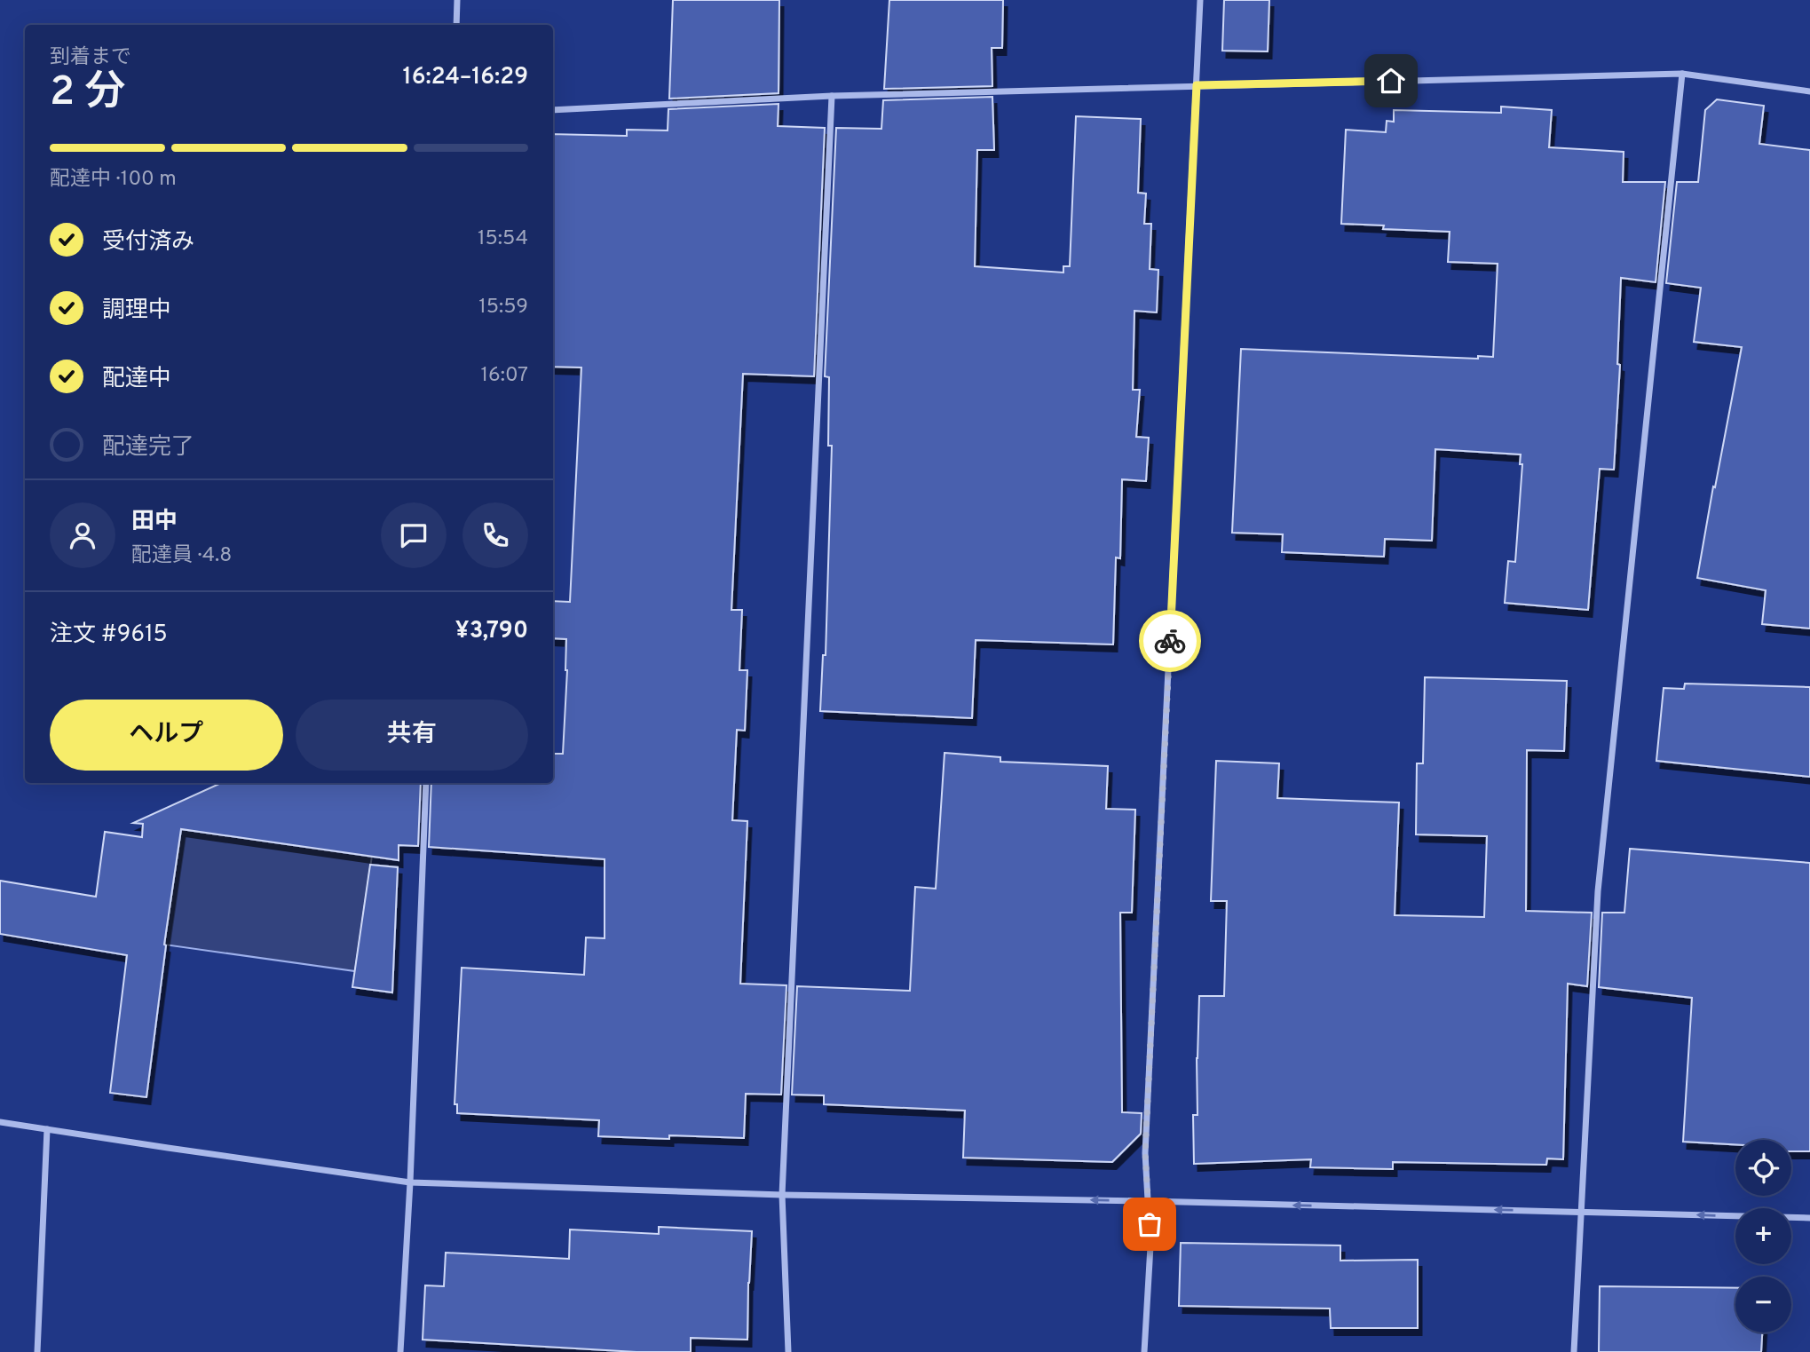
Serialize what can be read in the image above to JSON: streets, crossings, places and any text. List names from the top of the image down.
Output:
{
  "page": {
    "heading": ["2 分", "到着まで", "16:24–16:29"],
    "panel": [
      "田中",
      "配達員 · 4.8",
      "注文 #9615",
      "¥3,790"
    ],
    "bar": "配達中 · 100 m",
    "list": [
      ["受付済み", "15:54"],
      ["調理中", "15:59"],
      ["配達中", "16:07"],
      "配達完了"
    ],
    "buttons": ["ヘルプ", "共有"],
    "map_buttons": ["+", "−"]
  }
}
